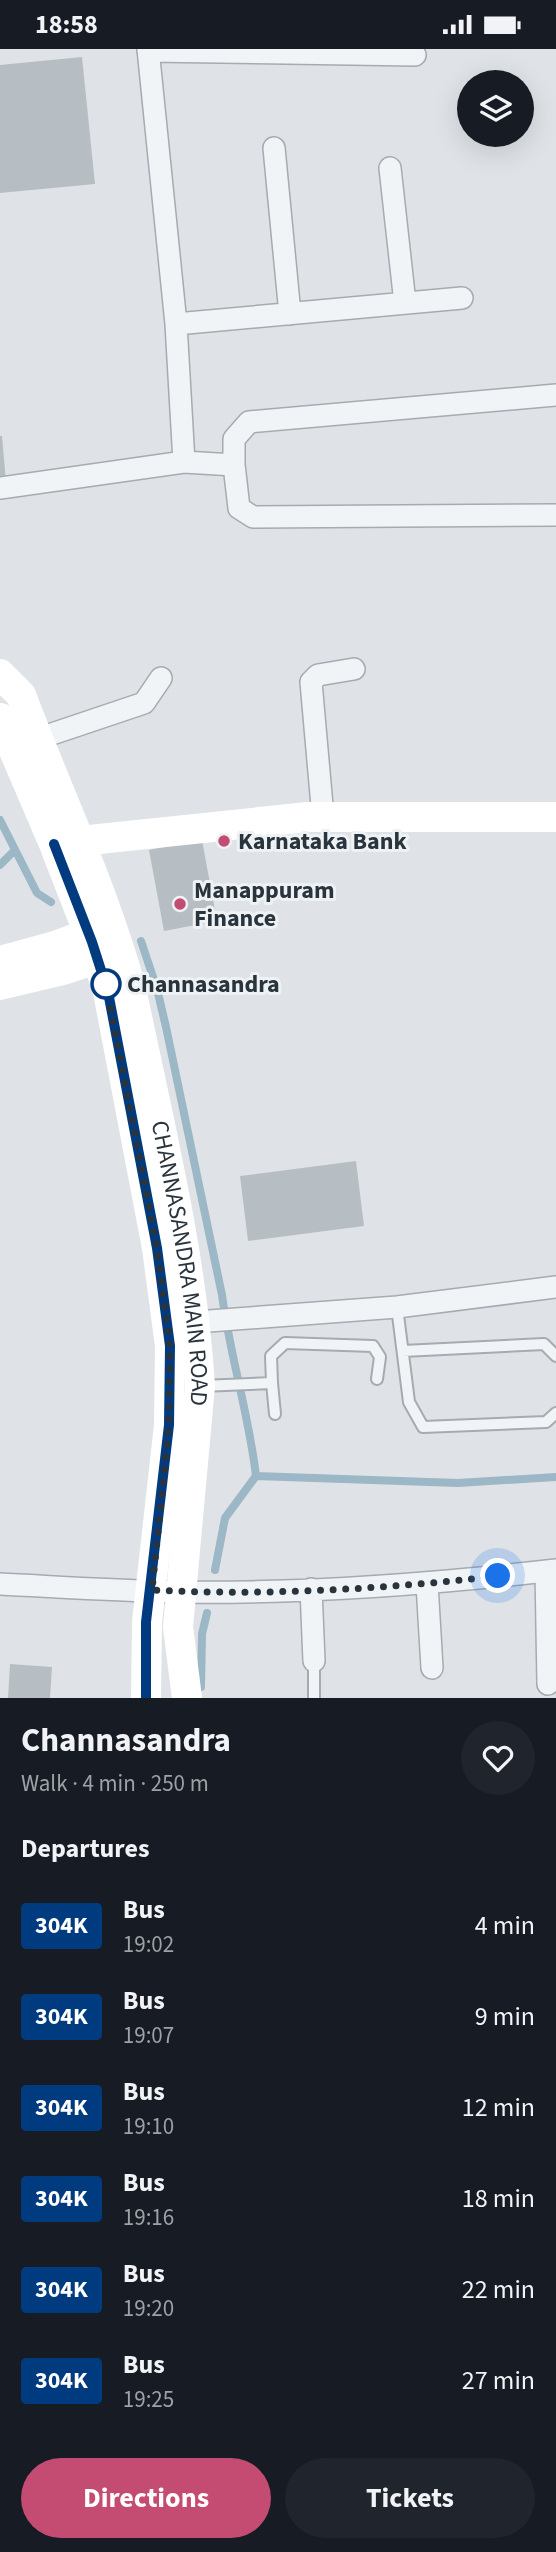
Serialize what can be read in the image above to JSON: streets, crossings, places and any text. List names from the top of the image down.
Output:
{
  "streets": {
    "main road": ["CHANNASANDRA MAIN ROAD"]
  },
  "places": ["Karnataka Bank", "Manappuram Finance", "Channasandra"],
  "lines": ["bus line 304K"],
  "page": {
    "status": "18:58",
    "heading": [
      ["Channasandra", "Walk · 4 min · 250 m"],
      "Departures"
    ],
    "list": [
      {
        "mark": "304K",
        "name": "Bus",
        "note": "19:02",
        "value": "4 min"
      },
      {
        "mark": "304K",
        "name": "Bus",
        "note": "19:07",
        "value": "9 min"
      },
      {
        "mark": "304K",
        "name": "Bus",
        "note": "19:10",
        "value": "12 min"
      },
      {
        "mark": "304K",
        "name": "Bus",
        "note": "19:16",
        "value": "18 min"
      },
      {
        "mark": "304K",
        "name": "Bus",
        "note": "19:20",
        "value": "22 min"
      },
      {
        "mark": "304K",
        "name": "Bus",
        "note": "19:25",
        "value": "27 min"
      }
    ],
    "buttons": ["Directions", "Tickets"]
  }
}
